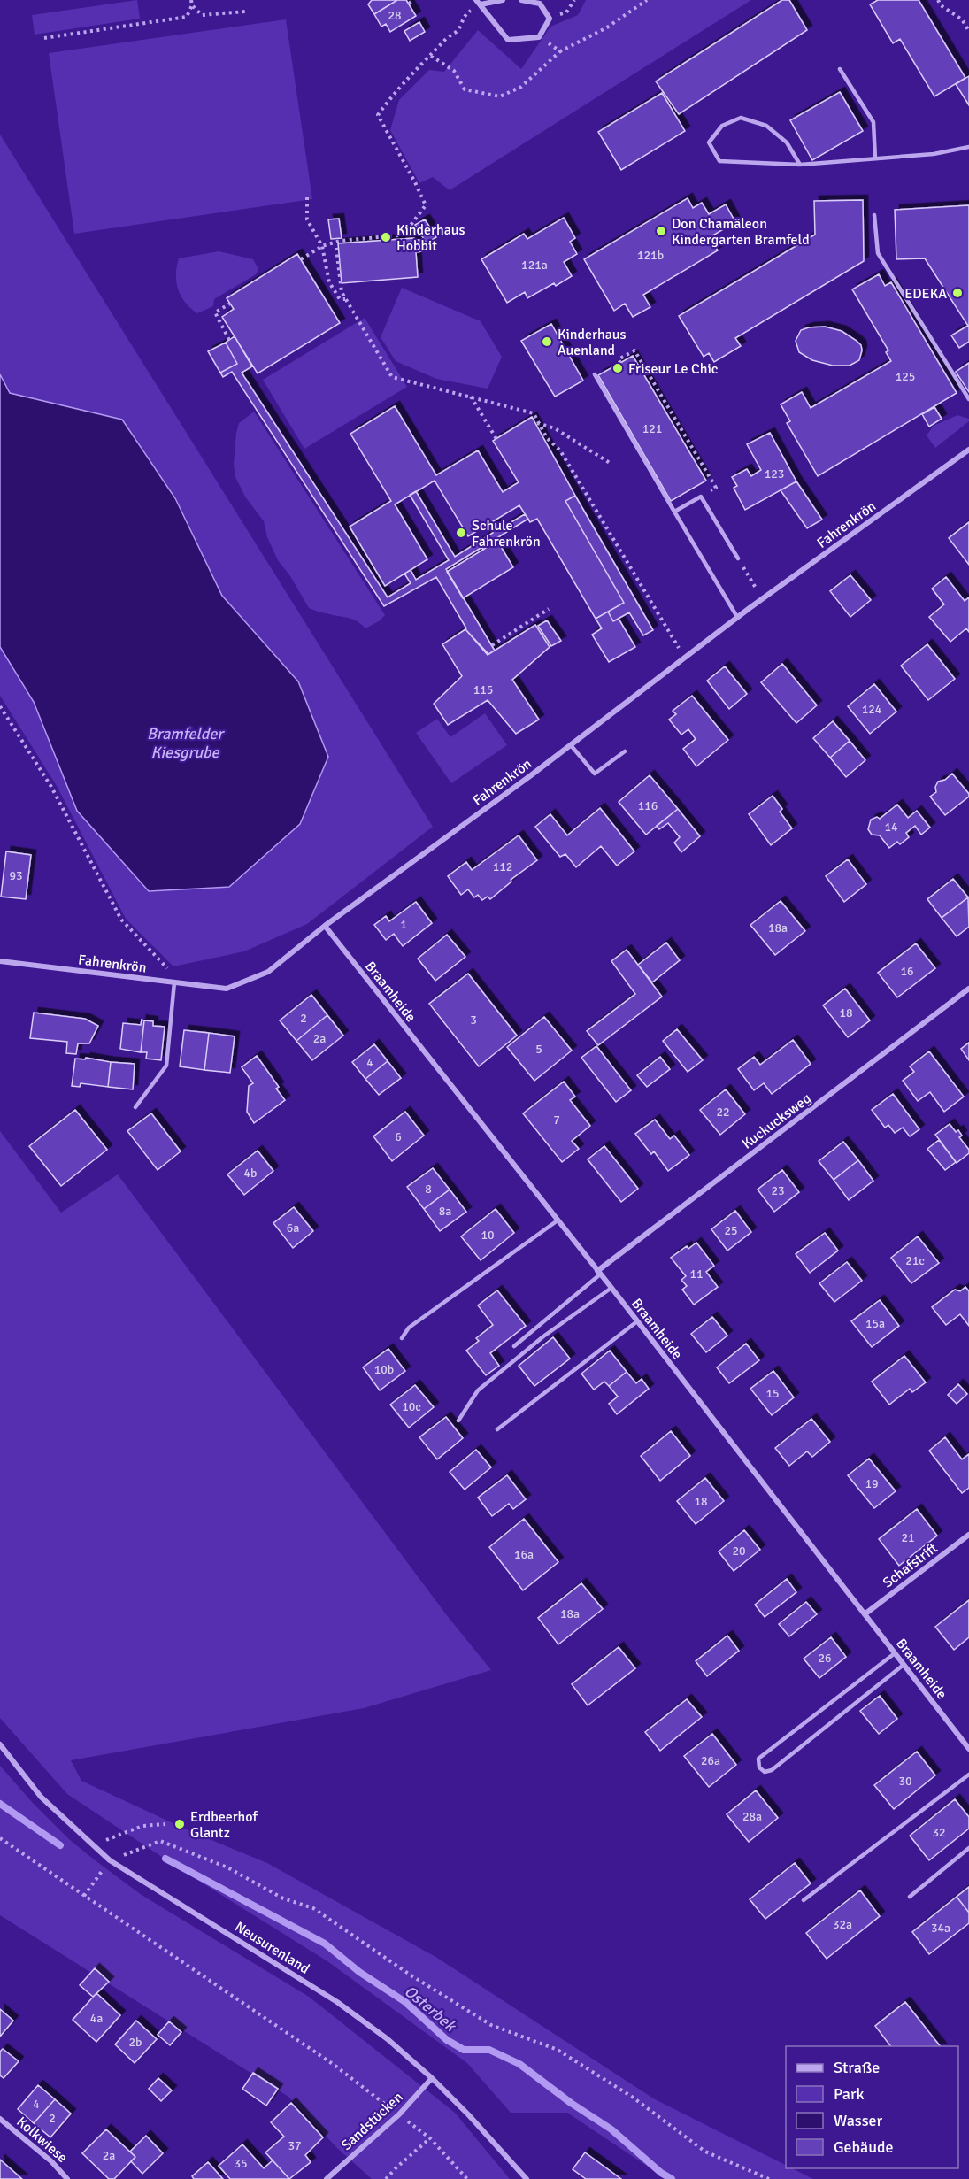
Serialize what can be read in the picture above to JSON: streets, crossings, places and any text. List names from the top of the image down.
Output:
{
  "streets": {
    "street": [
      "Fahrenkrön",
      "Braamheide",
      "Kuckucksweg",
      "Schafstrift",
      "Neusurenland",
      "Sandstücken",
      "Kolkwiese"
    ]
  },
  "crossings": [
    ["Fahrenkrön", "Braamheide"],
    ["Braamheide", "Kuckucksweg"],
    ["Braamheide", "Schafstrift"],
    ["Neusurenland", "Sandstücken"]
  ],
  "water": ["Bramfelder Kiesgrube", "Osterbek"],
  "places": [
    "Don Chamäleon Kindergarten Bramfeld",
    "Kinderhaus Hobbit",
    "EDEKA",
    "Kinderhaus Auenland",
    "Friseur Le Chic",
    "Schule Fahrenkrön",
    "Erdbeerhof Glantz"
  ],
  "house_numbers": [
    "28",
    "121b",
    "121a",
    "125",
    "121",
    "123",
    "115",
    "124",
    "116",
    "14",
    "112",
    "93",
    "1",
    "18a",
    "16",
    "18",
    "2",
    "3",
    "2a",
    "5",
    "4",
    "22",
    "7",
    "6",
    "4b",
    "8",
    "23",
    "8a",
    "6a",
    "25",
    "10",
    "21c",
    "11",
    "15a",
    "10b",
    "15",
    "10c",
    "19",
    "18",
    "21",
    "20",
    "16a",
    "18a",
    "26",
    "26a",
    "30",
    "28a",
    "32",
    "32a",
    "34a",
    "4a",
    "2b",
    "4",
    "2",
    "37",
    "2a",
    "35"
  ],
  "legend": [
    "Straße",
    "Park",
    "Wasser",
    "Gebäude"
  ]
}
